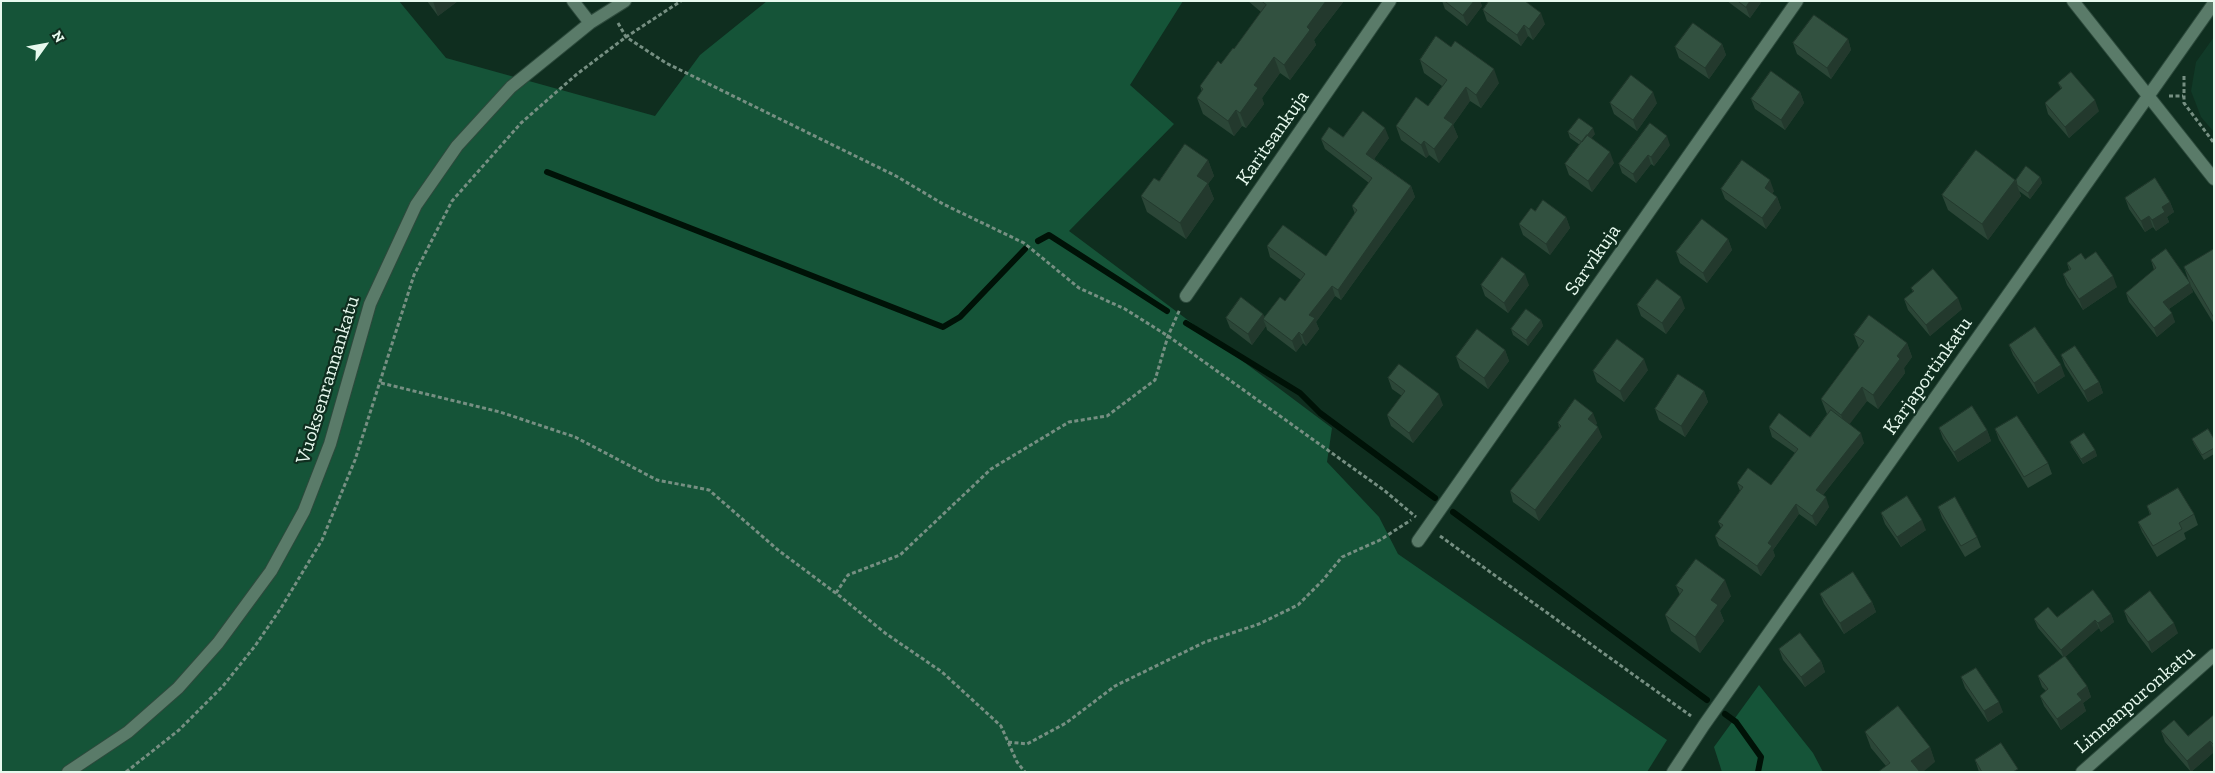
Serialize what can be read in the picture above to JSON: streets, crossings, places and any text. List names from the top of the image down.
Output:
{
  "streets": {
    "street": [
      "Karitsankuja",
      "Sarvikuja",
      "Karjaportinkatu",
      "Vuoksenrannankatu",
      "Linnanpuronkatu"
    ]
  },
  "north": "top right"
}
